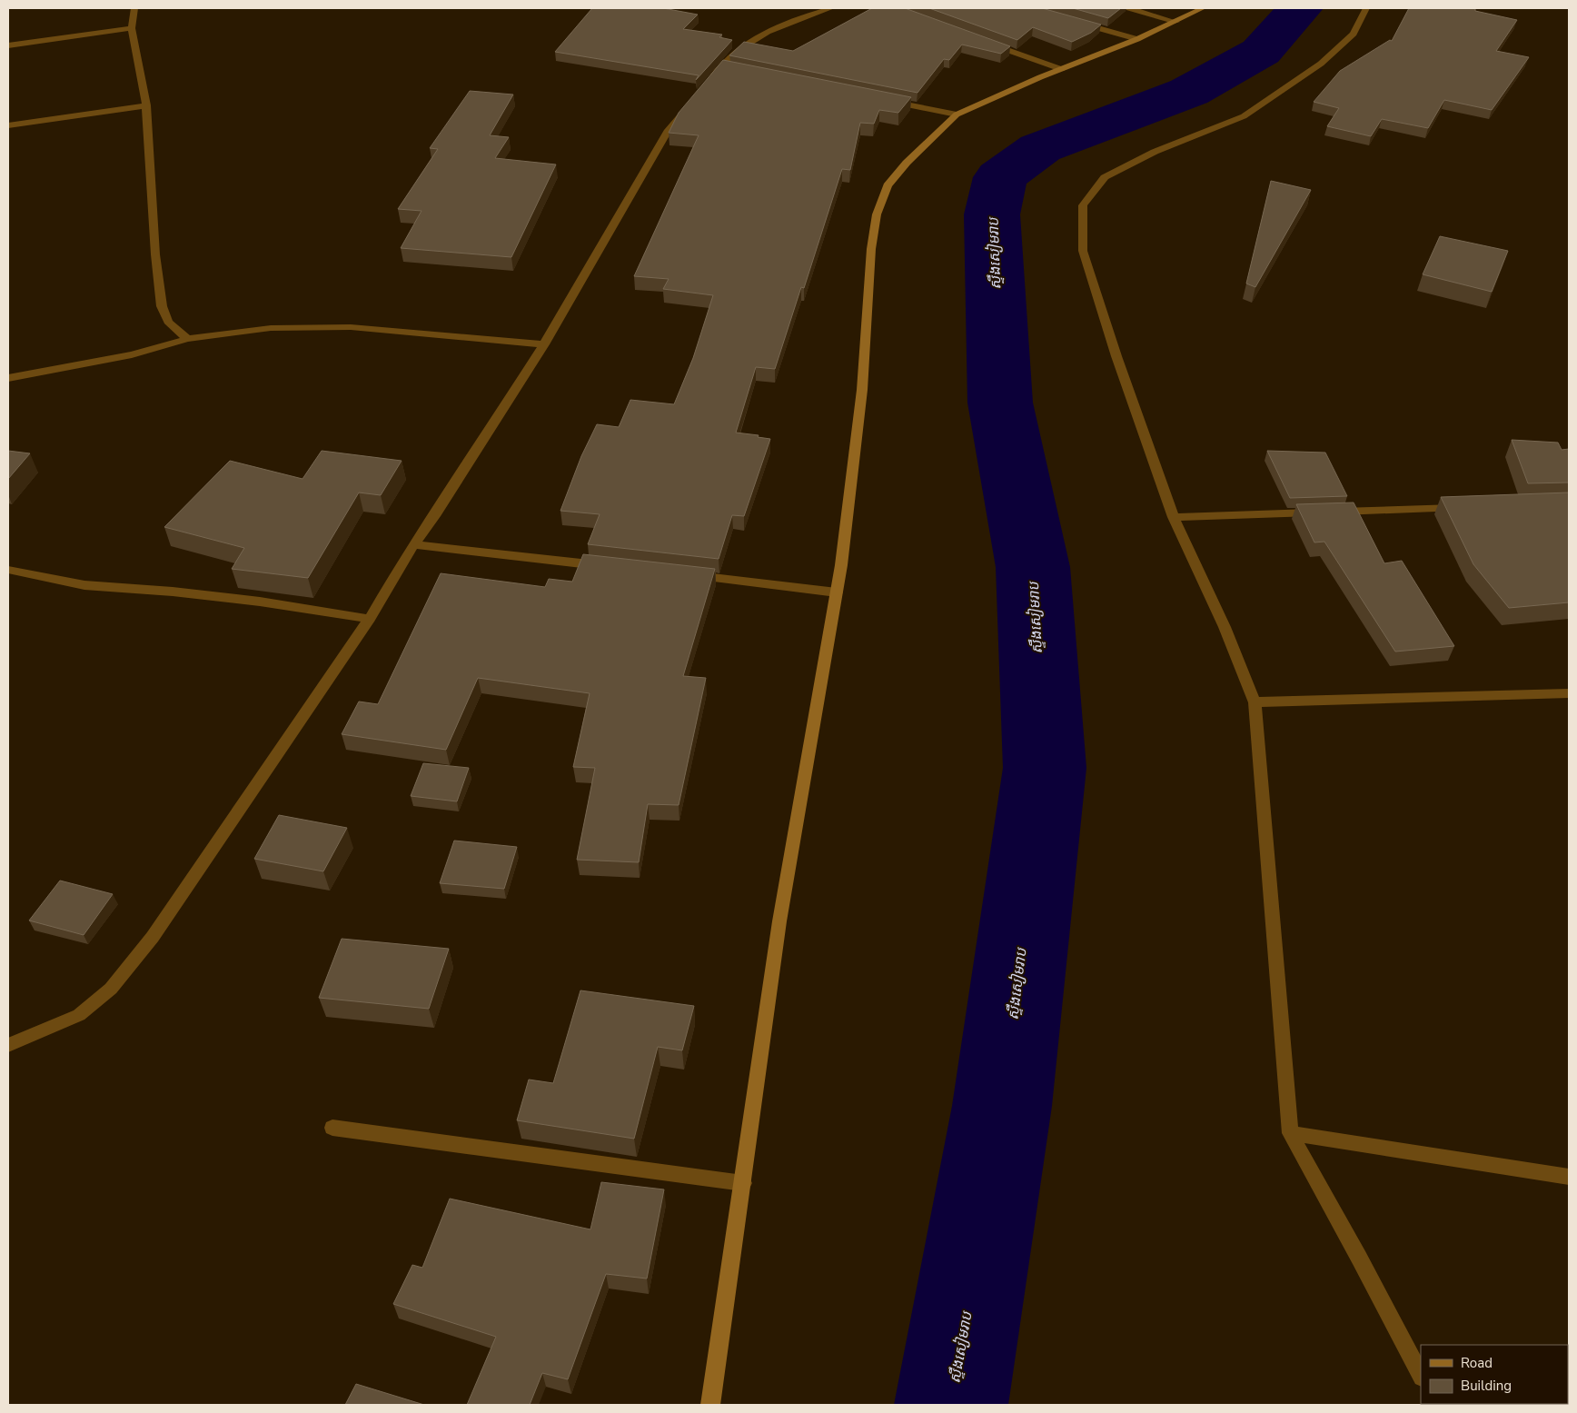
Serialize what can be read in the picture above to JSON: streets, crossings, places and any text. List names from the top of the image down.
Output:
{
  "water": ["ស្ទឹងសៀមរាប"],
  "legend": ["Road", "Building"]
}
